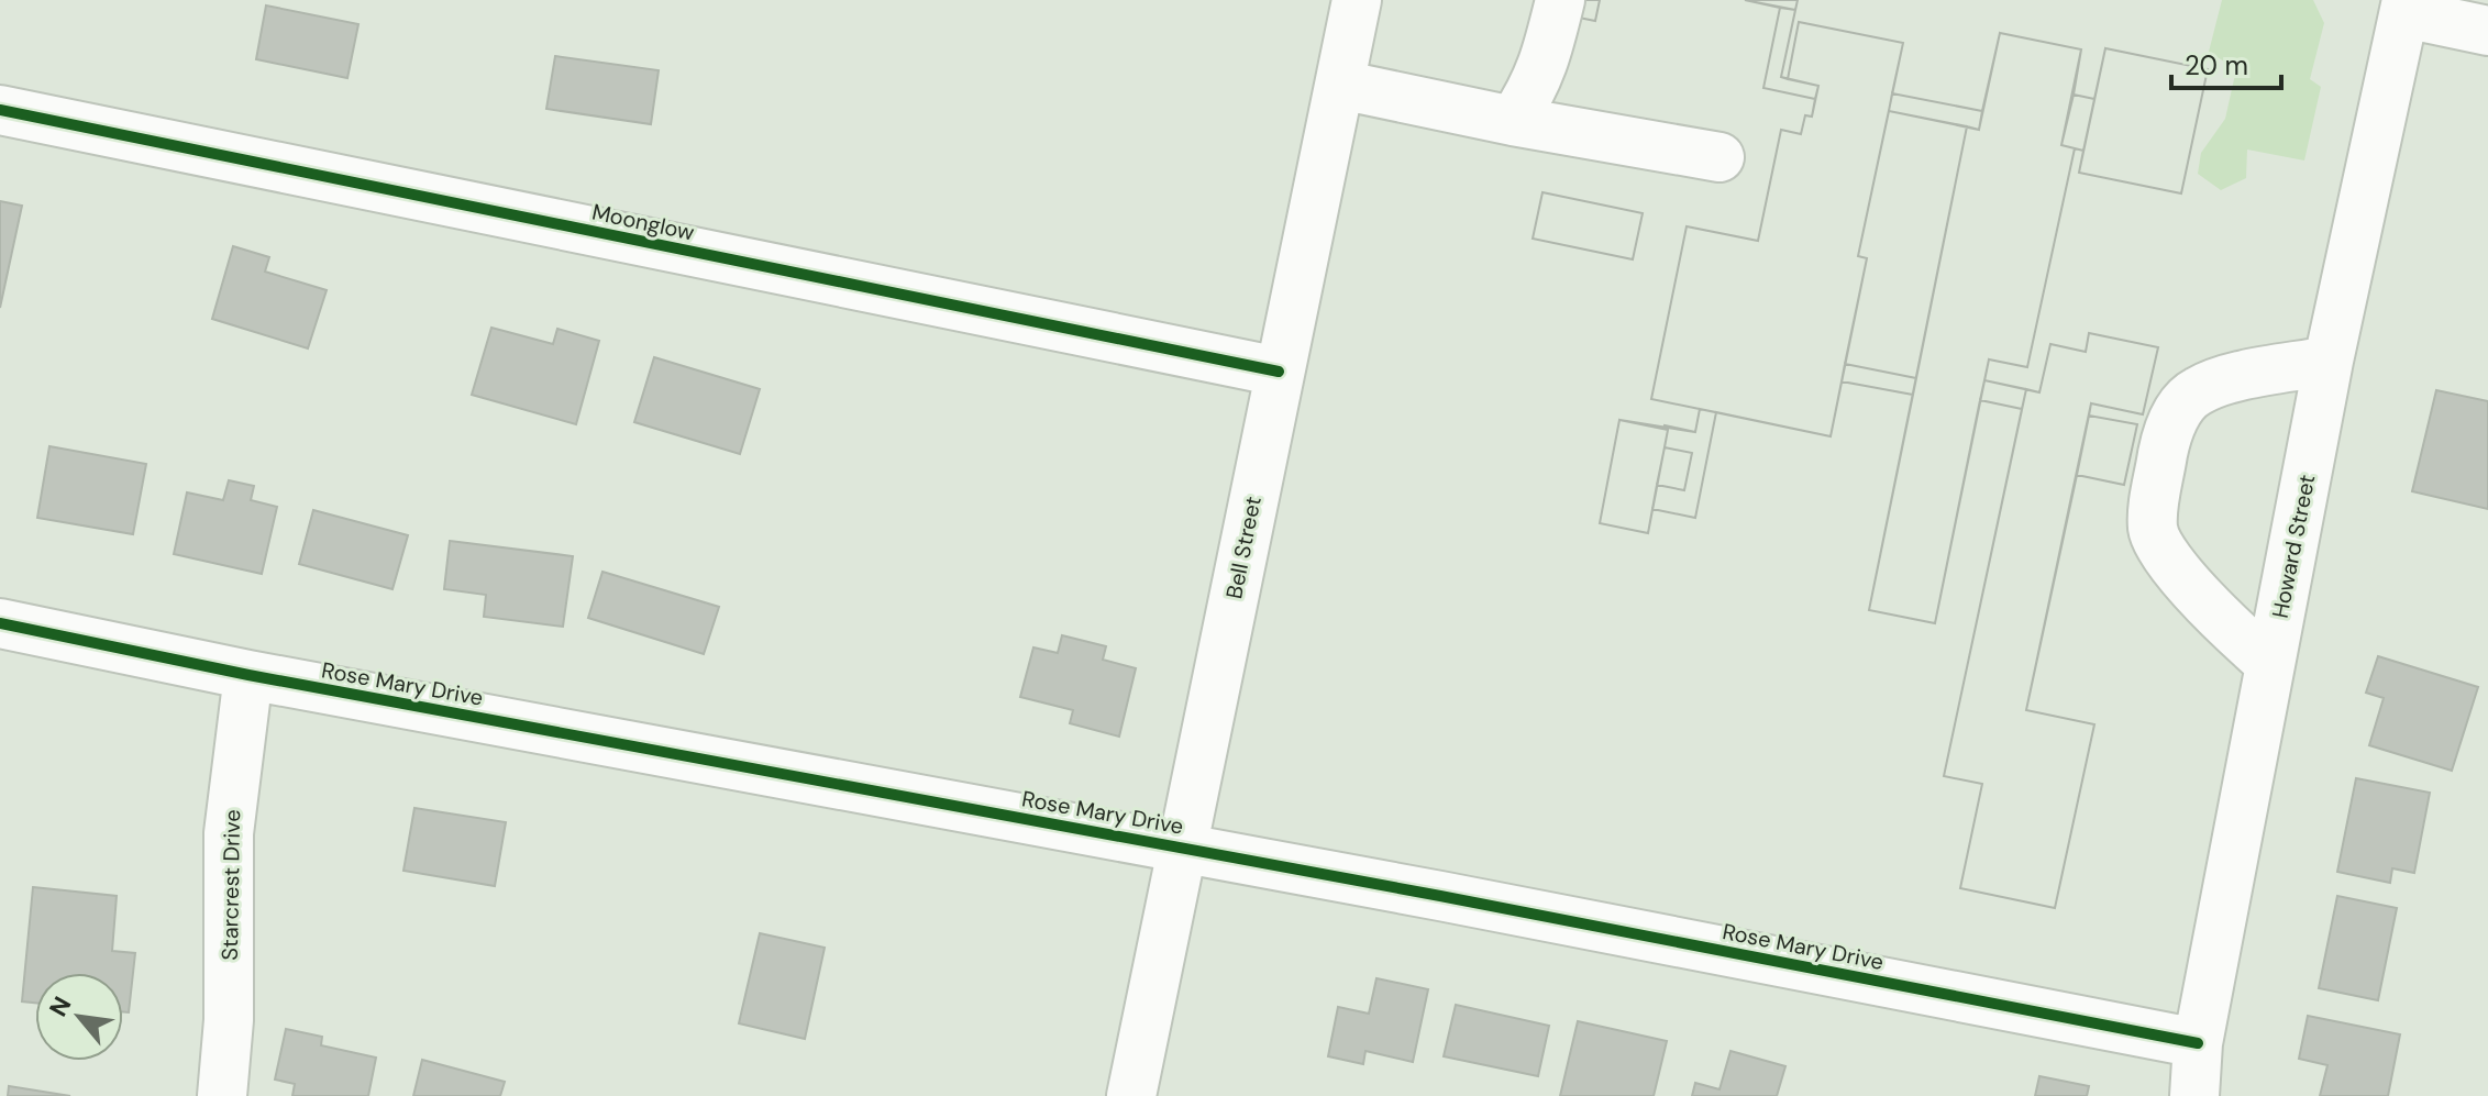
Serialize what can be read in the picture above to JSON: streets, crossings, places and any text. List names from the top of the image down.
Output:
{
  "streets": {
    "street": [
      "Moonglow",
      "Howard Street",
      "Bell Street",
      "Rose Mary Drive",
      "Starcrest Drive"
    ]
  },
  "crossings": [
    ["Moonglow", "Bell Street"],
    ["Howard Street", "Rose Mary Drive"],
    ["Bell Street", "Rose Mary Drive"],
    ["Rose Mary Drive", "Starcrest Drive"]
  ],
  "scale_bar": "20 m",
  "north": "top left"
}
